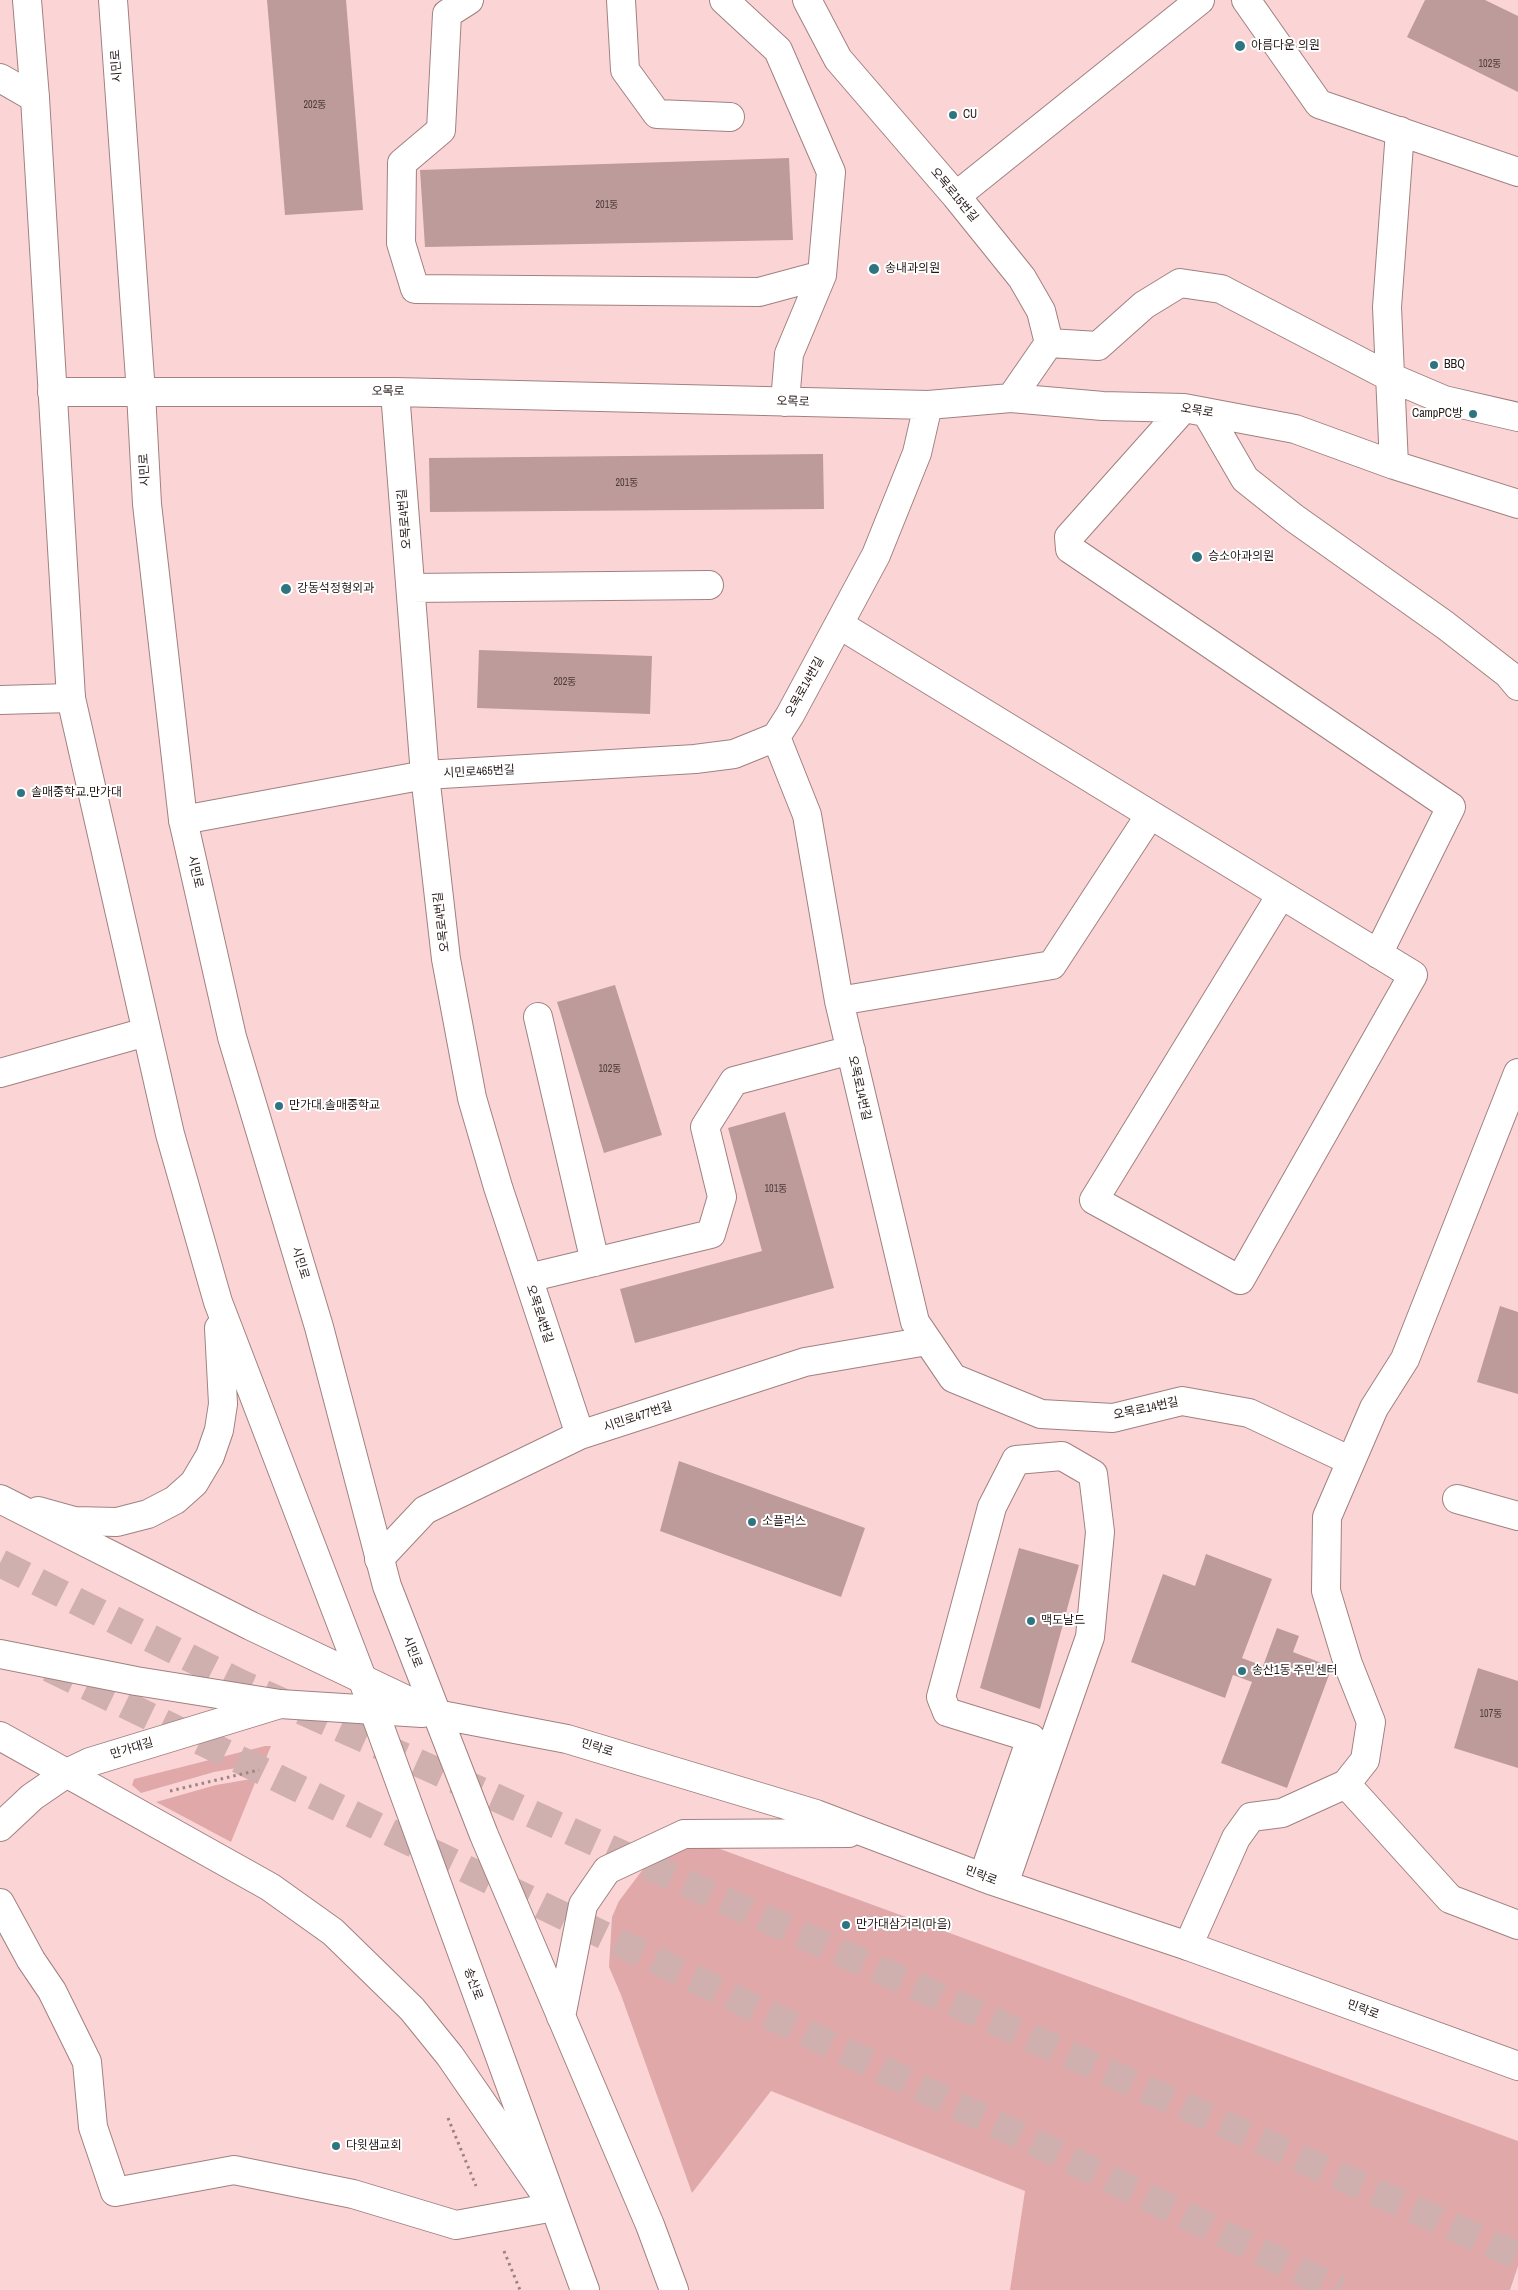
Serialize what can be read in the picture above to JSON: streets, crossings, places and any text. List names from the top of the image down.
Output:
{
  "streets": {
    "main road": [
      "시민로",
      "오목로15번길",
      "오목로",
      "오목로4번길",
      "오목로14번길",
      "시민로465번길",
      "시민로477번길",
      "민락로",
      "만가대길",
      "송산로"
    ]
  },
  "crossings": [
    ["시민로", "오목로"],
    ["시민로", "시민로465번길"],
    ["시민로", "시민로477번길"],
    ["시민로", "민락로"],
    ["오목로", "오목로4번길"],
    ["오목로", "오목로14번길"],
    ["오목로4번길", "시민로465번길"],
    ["오목로4번길", "시민로477번길"],
    ["오목로14번길", "시민로465번길"],
    ["오목로14번길", "시민로477번길"]
  ],
  "places": [
    "아름다운 의원",
    "CU",
    "송내과의원",
    "BBQ",
    "CampPC방",
    "승소아과의원",
    "강동석정형외과",
    "솔매중학교.만가대",
    "만가대.솔매중학교",
    "소플러스",
    "맥도날드",
    "송산1동 주민센터",
    "만가대삼거리(마을)",
    "다윗샘교회"
  ],
  "house_numbers": [
    "102동",
    "202동",
    "201동",
    "201동",
    "202동",
    "102동",
    "101동",
    "107동"
  ]
}
